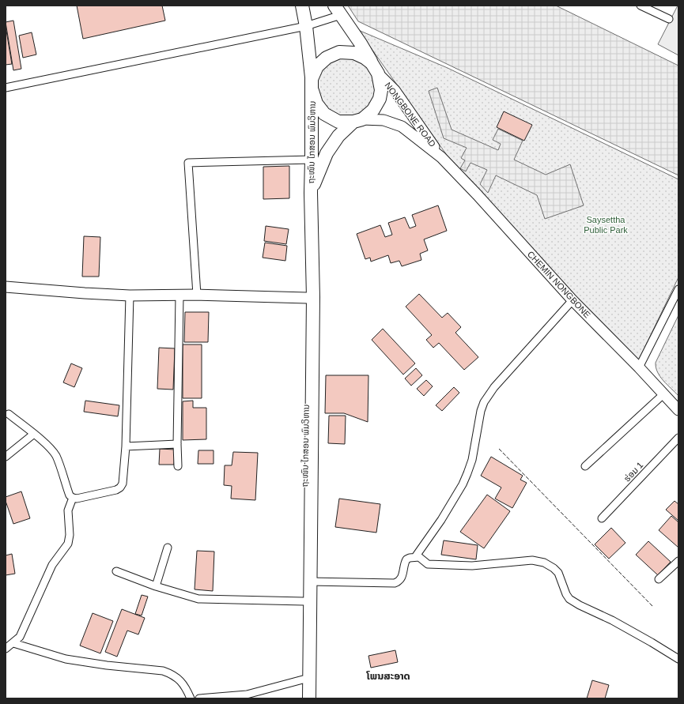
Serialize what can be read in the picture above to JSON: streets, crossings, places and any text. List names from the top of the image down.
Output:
{
  "streets": {
    "highway": ["ຖະໜົນ ໄກສອນ ພົມວິຫານ"],
    "street": ["NONGBONE ROAD", "CHEMIN NONGBONE", "ຮ່ອມ 1"]
  },
  "crossings": [
    ["NONGBONE ROAD", "ຖະໜົນ ໄກສອນ ພົມວິຫານ"],
    ["NONGBONE ROAD", "CHEMIN NONGBONE"]
  ],
  "districts": ["ໂພນສະອາດ"],
  "parks": ["Saysettha Public Park"]
}
